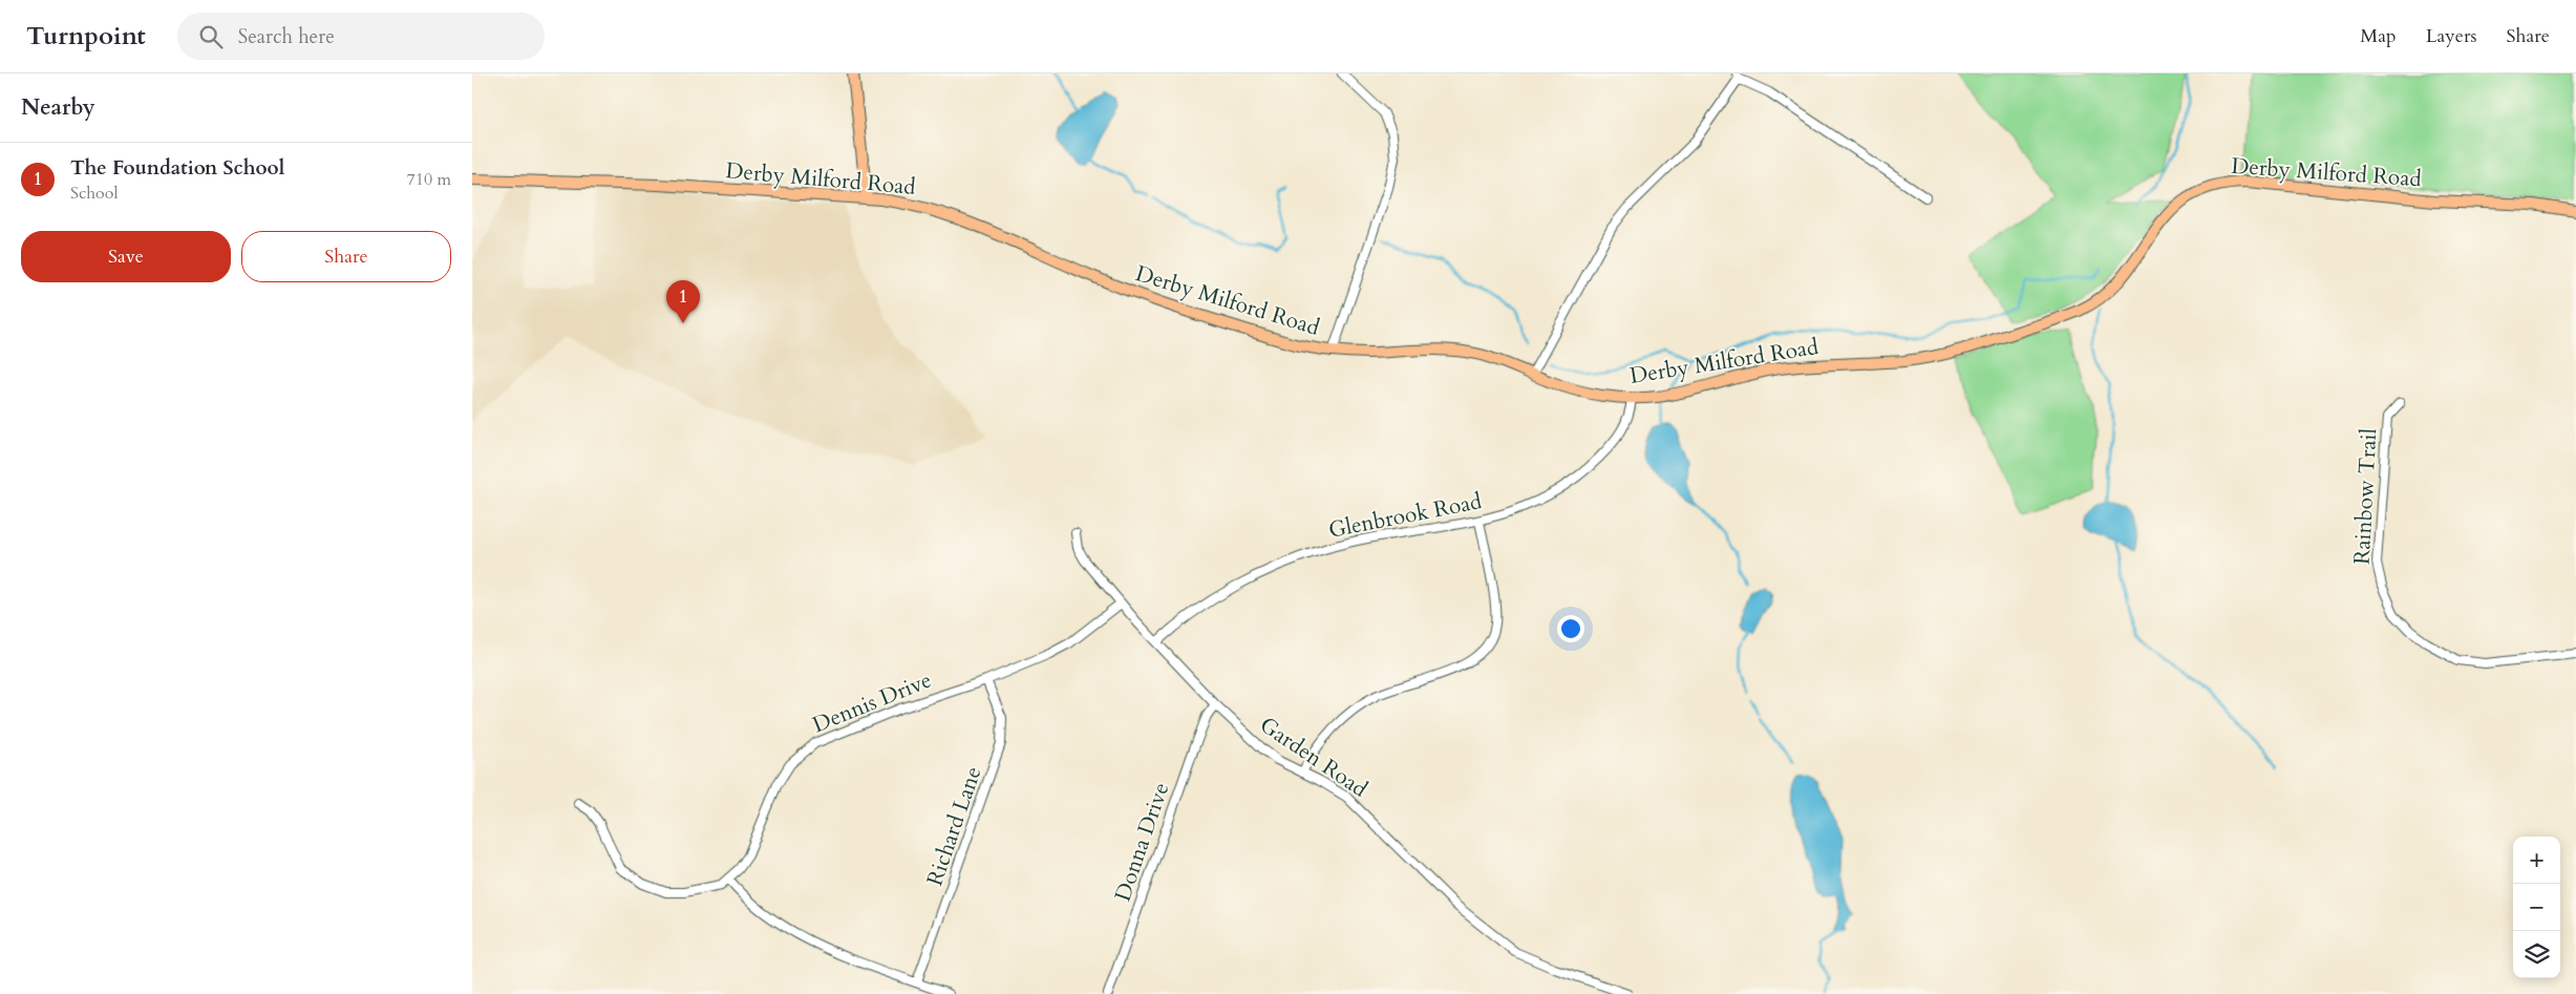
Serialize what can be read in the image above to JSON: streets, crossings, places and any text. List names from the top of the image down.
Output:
{
  "streets": {
    "main road": ["Derby Milford Road"],
    "street": [
      "Rainbow Trail",
      "Glenbrook Road",
      "Dennis Drive",
      "Garden Road",
      "Richard Lane",
      "Donna Drive"
    ]
  },
  "crossings": [
    ["Derby Milford Road", "Glenbrook Road"],
    ["Glenbrook Road", "Garden Road"],
    ["Dennis Drive", "Garden Road"],
    ["Dennis Drive", "Richard Lane"],
    ["Garden Road", "Donna Drive"]
  ],
  "page": {
    "header": "Turnpoint",
    "search": "Search here",
    "nav": ["Map", "Layers", "Share"],
    "heading": "Nearby",
    "list": [
      {
        "mark": "1",
        "name": "The Foundation School",
        "note": "School",
        "value": "710 m"
      }
    ],
    "buttons": ["Save", "Share"],
    "pins": "1",
    "map_buttons": ["+", "−"]
  }
}
